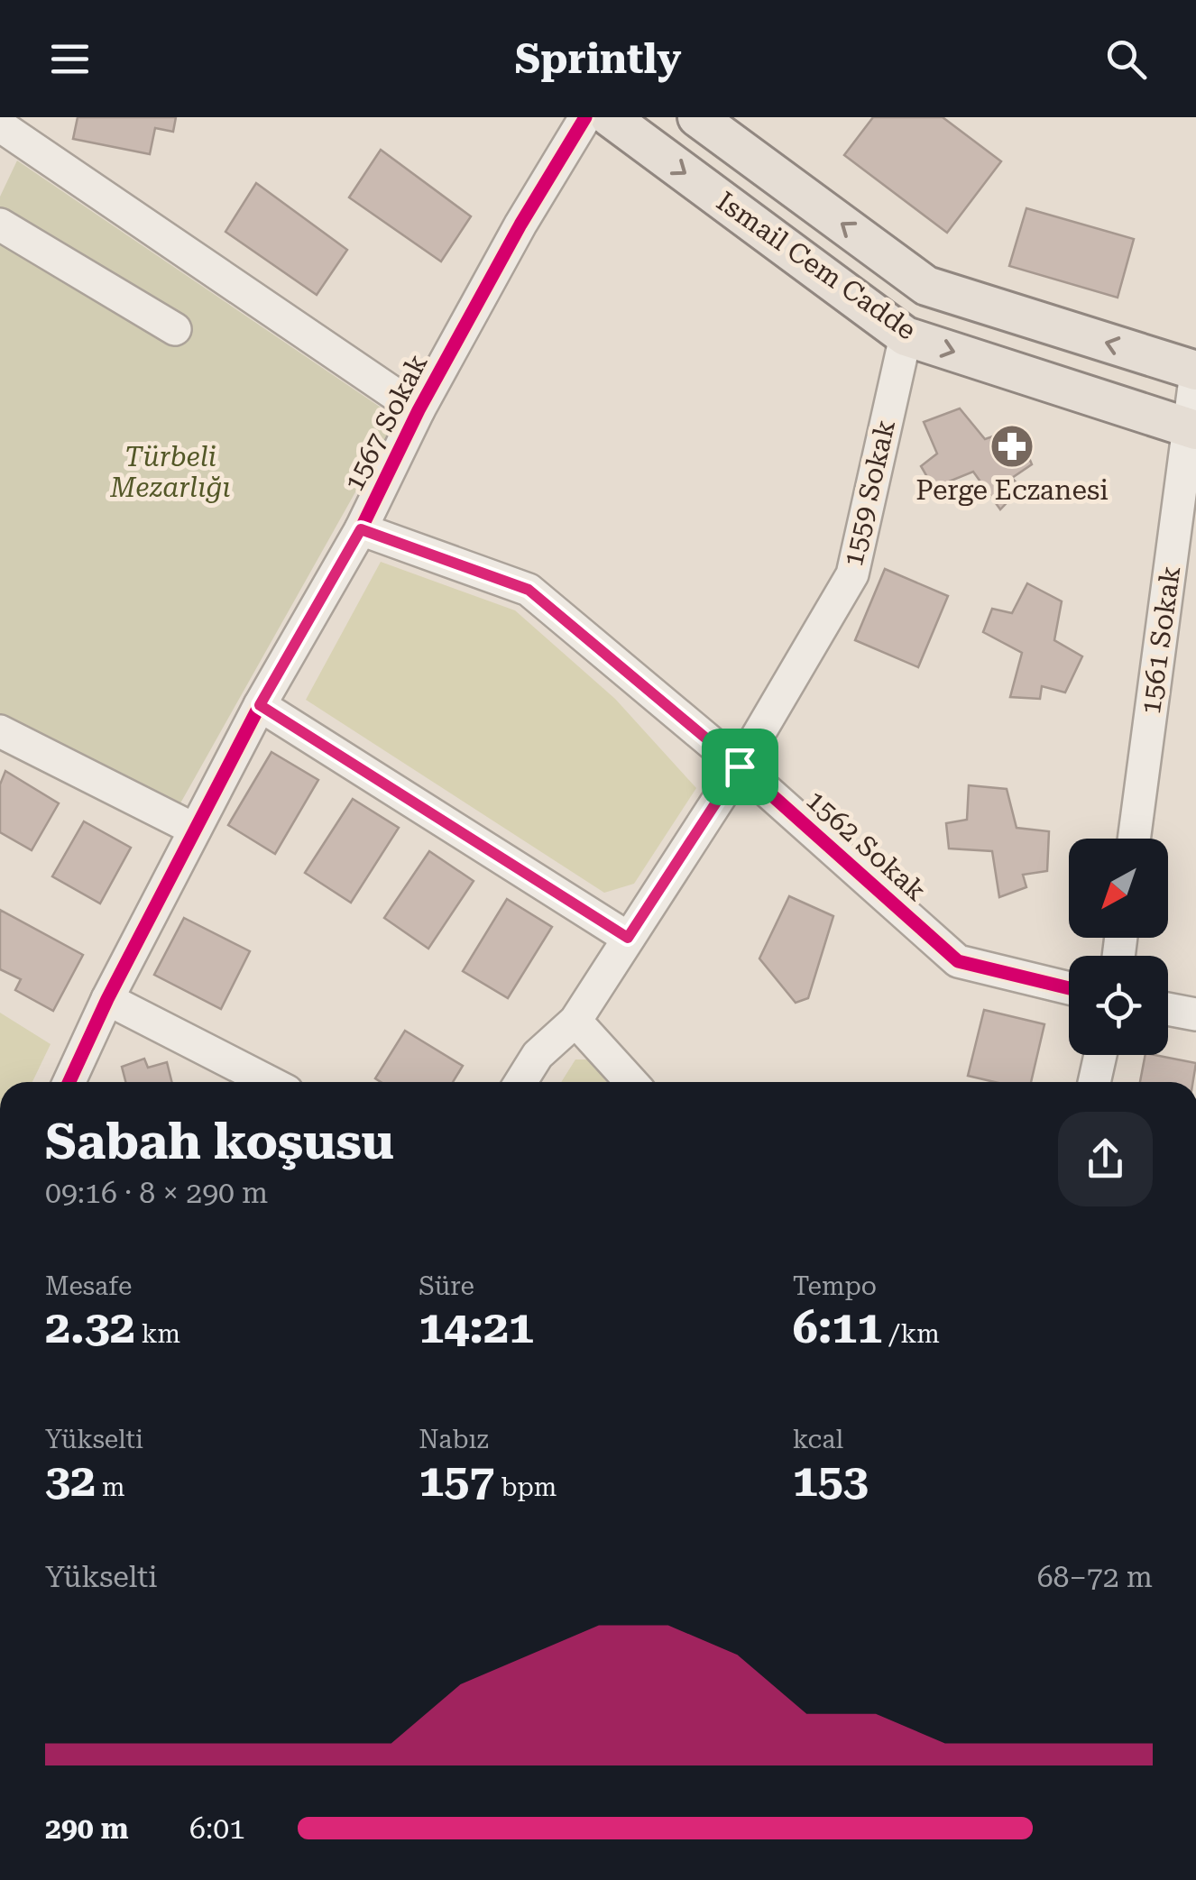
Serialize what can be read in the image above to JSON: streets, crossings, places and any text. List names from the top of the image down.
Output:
{
  "streets": {
    "main road": ["Ismail Cem Cadde"],
    "street": [
      "1567 Sokak",
      "1559 Sokak",
      "1561 Sokak",
      "1562 Sokak"
    ]
  },
  "crossings": [
    ["Ismail Cem Cadde", "1559 Sokak"],
    ["Ismail Cem Cadde", "1561 Sokak"],
    ["1567 Sokak", "1562 Sokak"],
    ["1559 Sokak", "1562 Sokak"]
  ],
  "parks": ["Türbeli Mezarlığı"],
  "places": {
    "pharmacy": ["Perge Eczanesi"]
  },
  "north": "bottom left",
  "page": {
    "header": "Sprintly",
    "heading": ["Sabah koşusu", "09:16 · 8 × 290 m"],
    "stats": [
      ["Mesafe", "2.32 km"],
      ["Süre", "14:21"],
      ["Tempo", "6:11 /km"],
      ["Yükselti", "32 m"],
      ["Nabız", "157 bpm"],
      ["kcal", "153"]
    ],
    "chart": ["Yükselti", "68–72 m"],
    "list": [
      {
        "name": "290 m",
        "note": "6:01"
      }
    ]
  }
}
